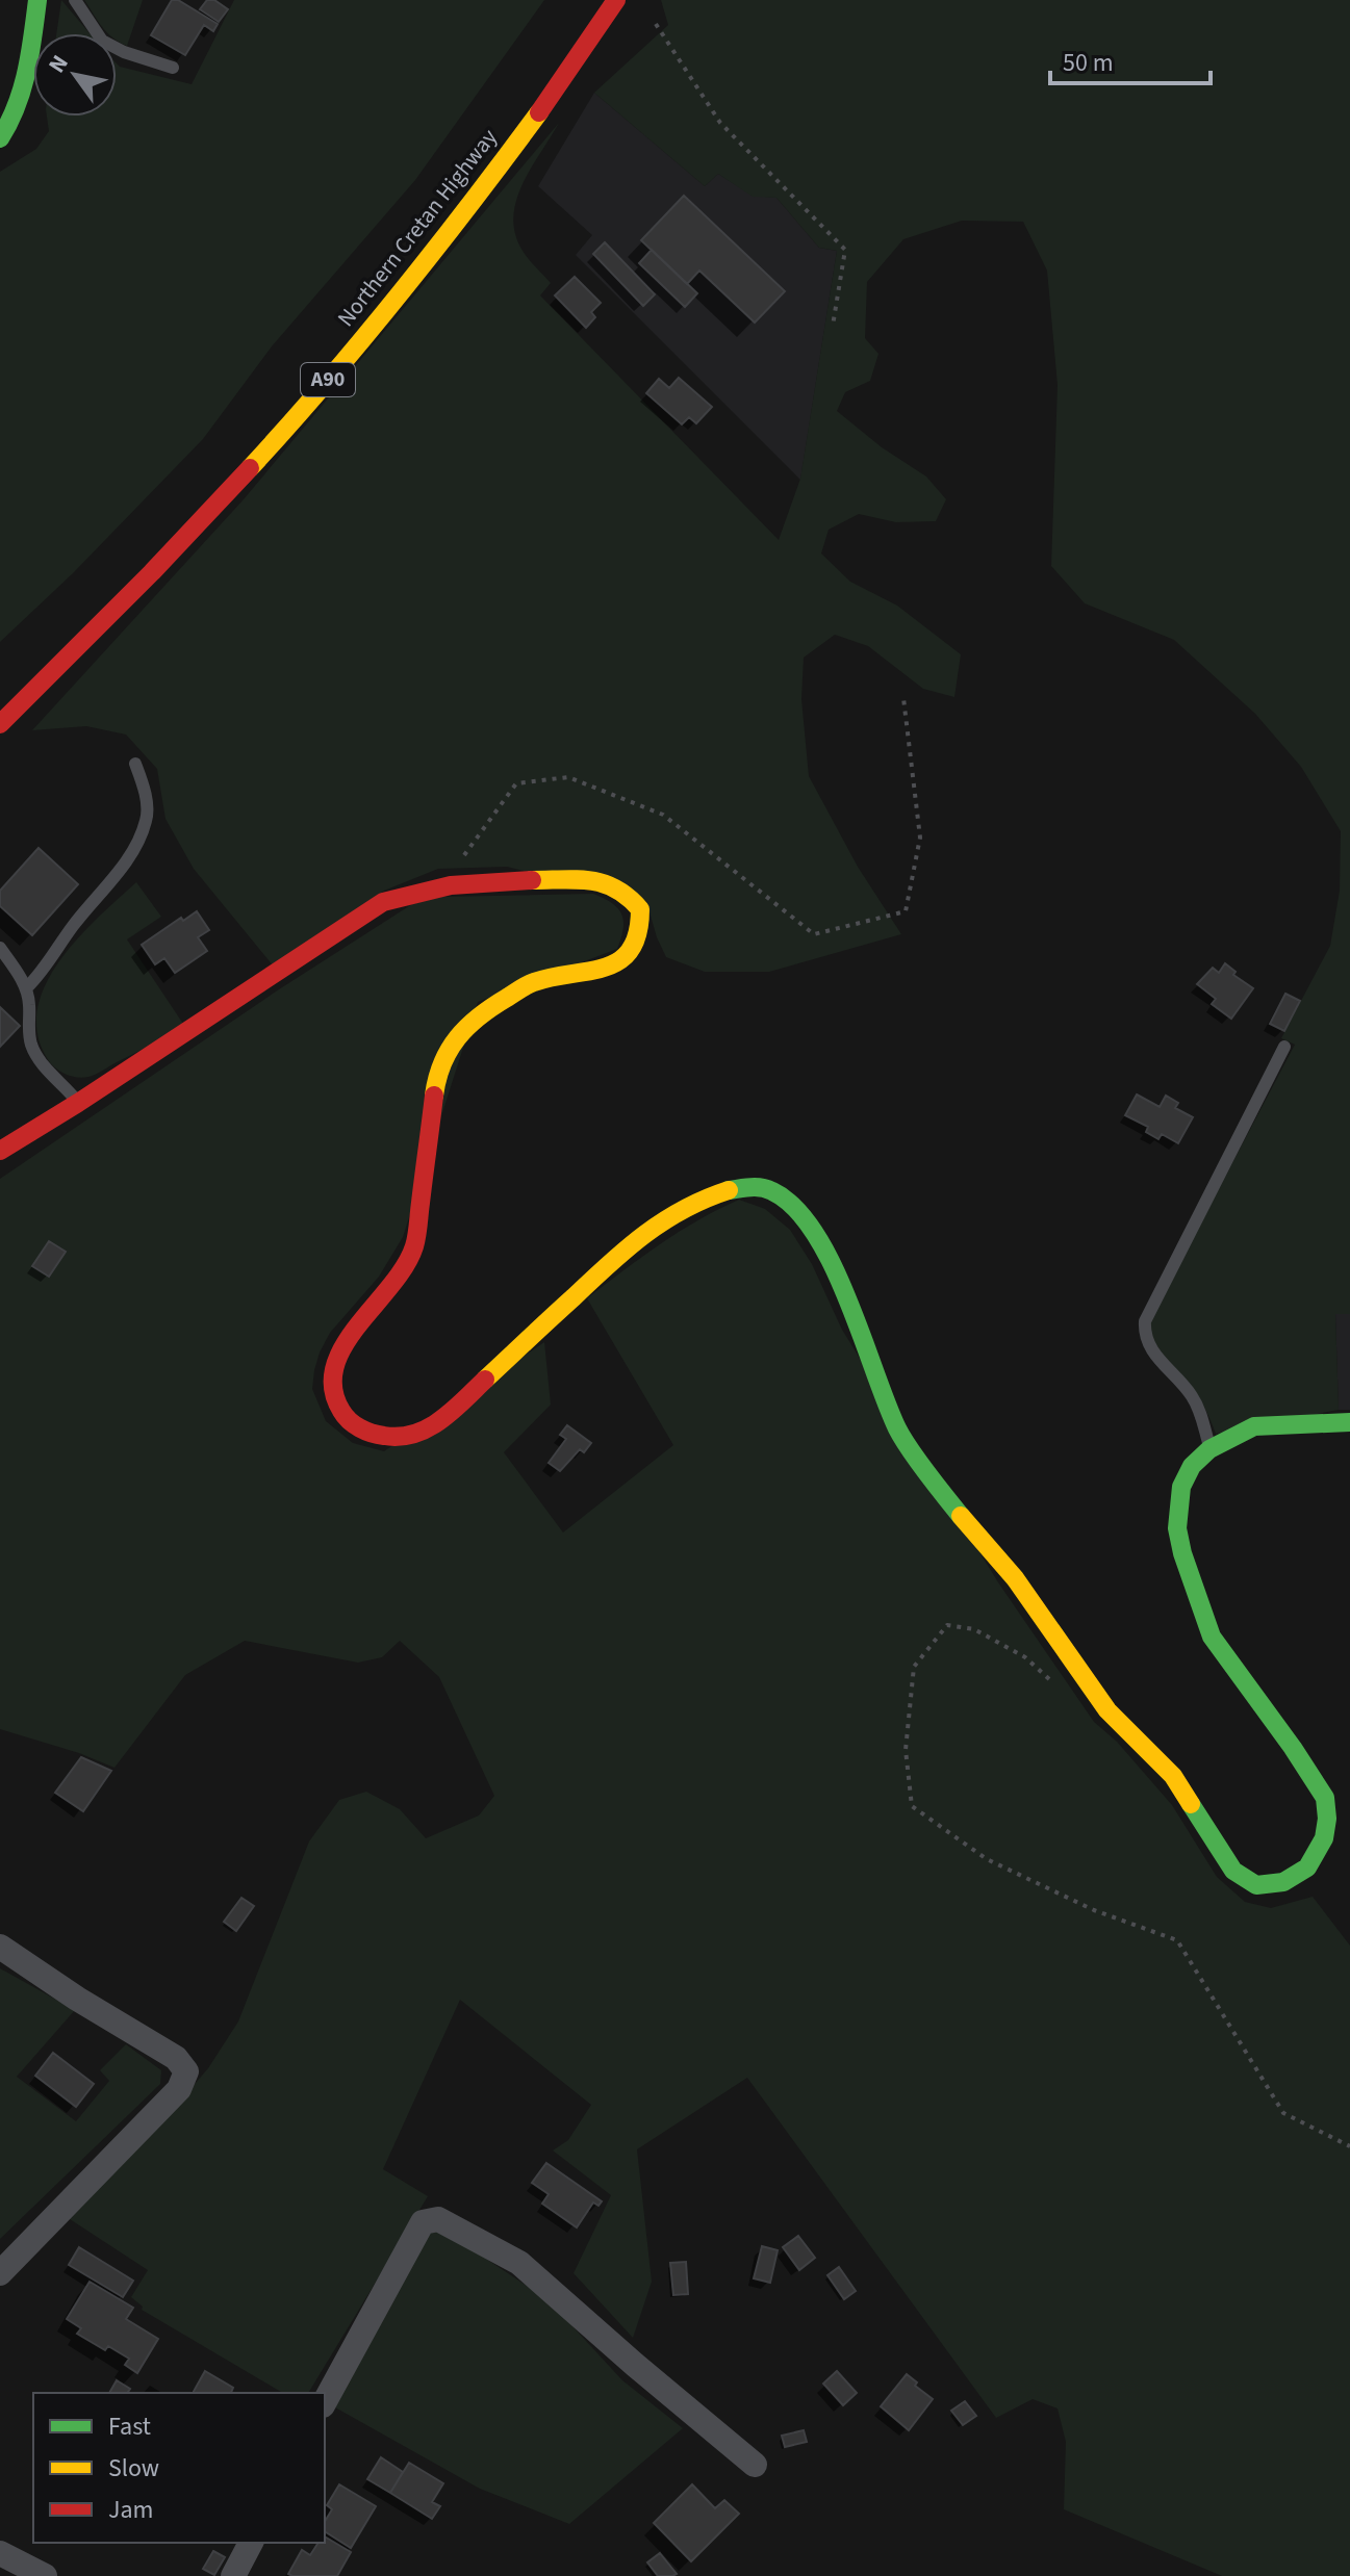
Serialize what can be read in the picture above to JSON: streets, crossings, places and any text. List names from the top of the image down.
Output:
{
  "streets": {
    "main road": ["Northern Cretan Highway", "Α90"]
  },
  "legend": ["Fast", "Slow", "Jam"],
  "scale_bar": "50 m",
  "north": "top left"
}
